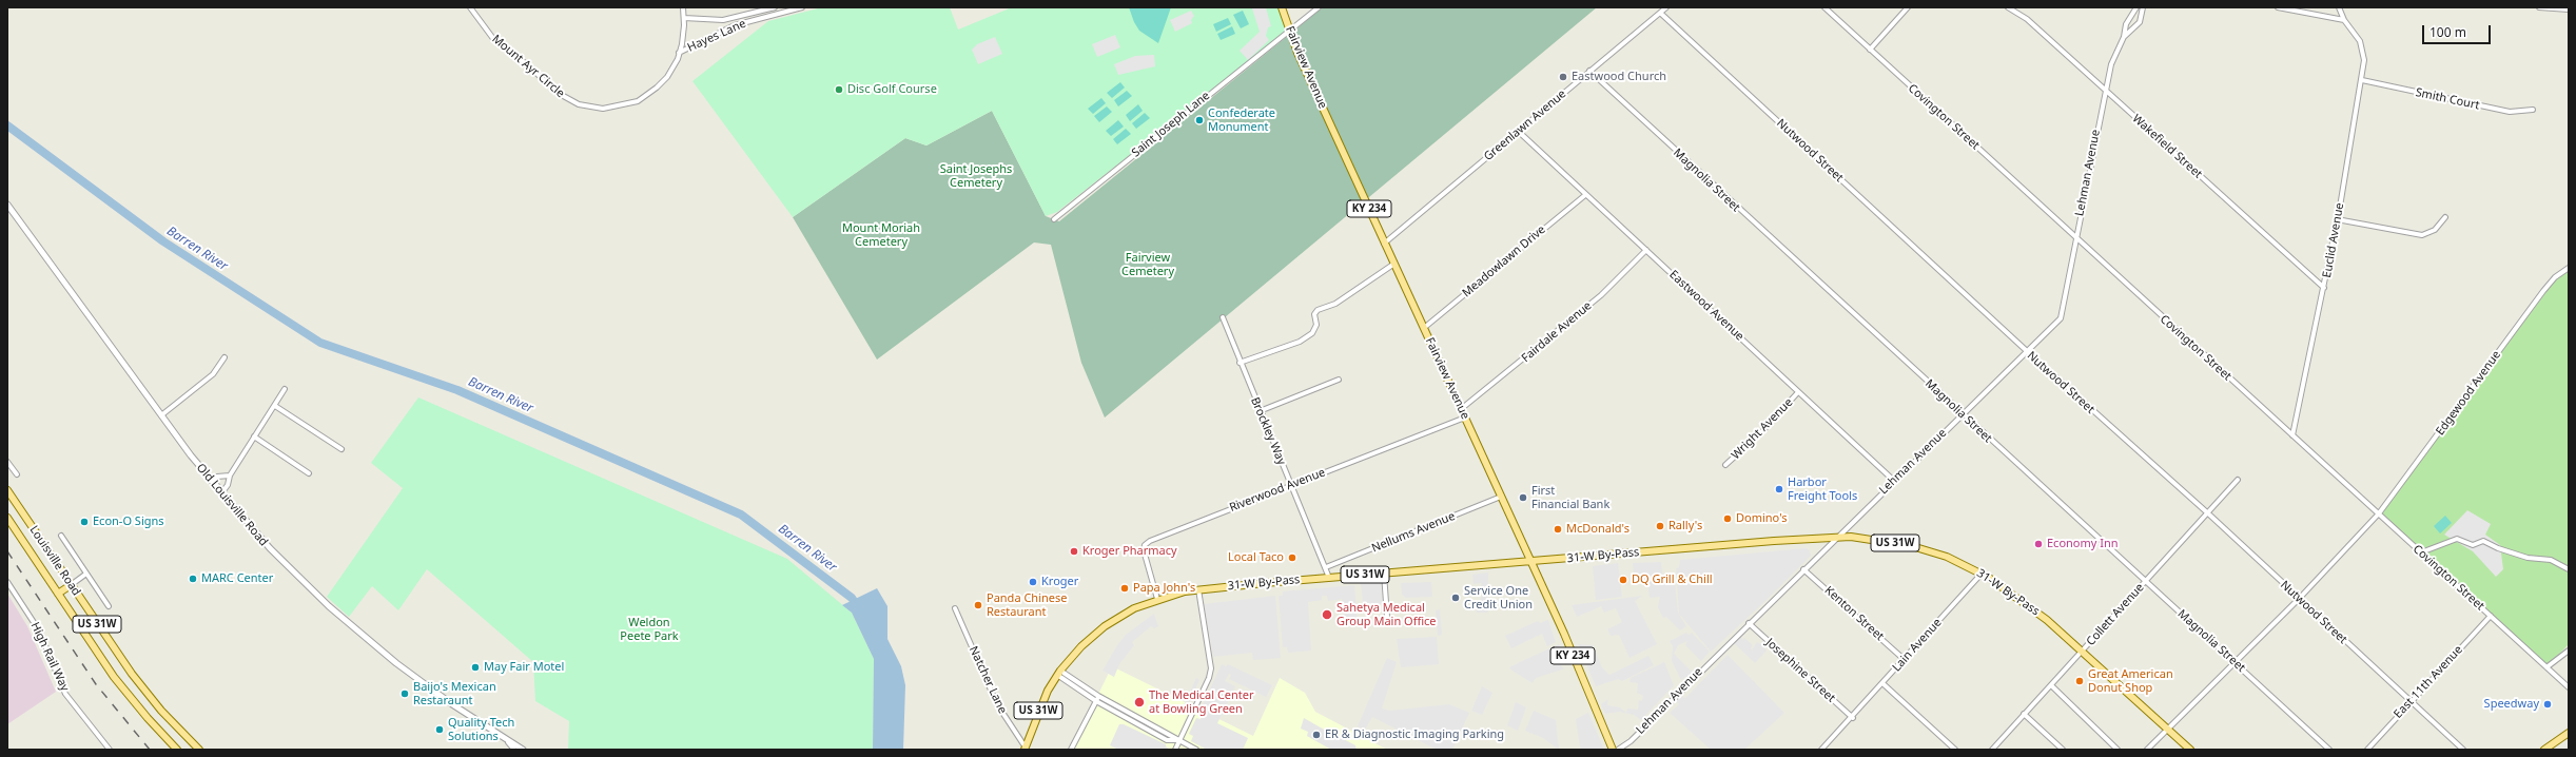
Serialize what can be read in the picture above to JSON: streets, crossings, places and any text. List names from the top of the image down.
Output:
{
  "streets": {
    "main road": [
      "Fairview Avenue",
      "KY 234",
      "US 31W",
      "31-W By-Pass",
      "Louisville Road"
    ],
    "street": [
      "Hayes Lane",
      "Mount Ayr Circle",
      "Smith Court",
      "Covington Street",
      "Saint Joseph Lane",
      "Greenlawn Avenue",
      "Wakefield Street",
      "Nutwood Street",
      "Lehman Avenue",
      "Magnolia Street",
      "Euclid Avenue",
      "Meadowlawn Drive",
      "Eastwood Avenue",
      "Fairdale Avenue",
      "Edgewood Avenue",
      "Wright Avenue",
      "Brockley Way",
      "Riverwood Avenue",
      "Old Louisville Road",
      "Nellums Avenue",
      "Kenton Street",
      "Collett Avenue",
      "Lain Avenue",
      "High Rail Way",
      "Josephine Street",
      "Natcher Lane",
      "East 11th Avenue"
    ]
  },
  "crossings": [
    ["Hayes Lane", "Mount Ayr Circle"],
    ["Fairview Avenue", "Saint Joseph Lane"],
    ["Fairview Avenue", "Greenlawn Avenue"],
    ["Fairview Avenue", "Meadowlawn Drive"],
    ["Fairview Avenue", "Fairdale Avenue"],
    ["Fairview Avenue", "Riverwood Avenue"],
    ["Fairview Avenue", "Nellums Avenue"],
    ["Fairview Avenue", "31-W By-Pass"],
    ["Smith Court", "Euclid Avenue"],
    ["Covington Street", "Lehman Avenue"],
    ["Covington Street", "Euclid Avenue"],
    ["Covington Street", "Edgewood Avenue"],
    ["Covington Street", "East 11th Avenue"],
    ["Greenlawn Avenue", "Nutwood Street"],
    ["Greenlawn Avenue", "Magnolia Street"],
    ["Greenlawn Avenue", "Eastwood Avenue"],
    ["Wakefield Street", "Lehman Avenue"],
    ["Wakefield Street", "Euclid Avenue"],
    ["Nutwood Street", "Lehman Avenue"],
    ["Nutwood Street", "Edgewood Avenue"],
    ["Nutwood Street", "Collett Avenue"],
    ["Nutwood Street", "East 11th Avenue"],
    ["Lehman Avenue", "Magnolia Street"],
    ["Lehman Avenue", "Eastwood Avenue"],
    ["Lehman Avenue", "31-W By-Pass"],
    ["Lehman Avenue", "Kenton Street"],
    ["Lehman Avenue", "Josephine Street"],
    ["Magnolia Street", "Edgewood Avenue"],
    ["Magnolia Street", "Collett Avenue"],
    ["Meadowlawn Drive", "Eastwood Avenue"],
    ["Eastwood Avenue", "Fairdale Avenue"],
    ["Eastwood Avenue", "Wright Avenue"],
    ["Edgewood Avenue", "31-W By-Pass"],
    ["Brockley Way", "Riverwood Avenue"],
    ["Brockley Way", "Nellums Avenue"],
    ["Brockley Way", "31-W By-Pass"],
    ["Riverwood Avenue", "31-W By-Pass"],
    ["31-W By-Pass", "Collett Avenue"],
    ["31-W By-Pass", "Lain Avenue"],
    ["31-W By-Pass", "Natcher Lane"],
    ["Kenton Street", "Lain Avenue"],
    ["Lain Avenue", "Josephine Street"]
  ],
  "water": ["Barren River"],
  "parks": [
    "Saint Josephs Cemetery",
    "Mount Moriah Cemetery",
    "Fairview Cemetery",
    "Weldon Peete Park"
  ],
  "places": [
    "Eastwood Church",
    "Disc Golf Course",
    "Confederate Monument",
    "Harbor Freight Tools",
    "First Financial Bank",
    "Domino's",
    "Econ-O Signs",
    "Rally's",
    "McDonald's",
    "Economy Inn",
    "Kroger Pharmacy",
    "Local Taco",
    "MARC Center",
    "DQ Grill & Chill",
    "Kroger",
    "Papa John's",
    "Service One Credit Union",
    "Panda Chinese Restaurant",
    "Sahetya Medical Group Main Office",
    "May Fair Motel",
    "Great American Donut Shop",
    "Baijo's Mexican Restaraunt",
    "The Medical Center at Bowling Green",
    "Speedway",
    "Quality Tech Solutions",
    "ER & Diagnostic Imaging Parking"
  ],
  "scale_bar": "100 m"
}
